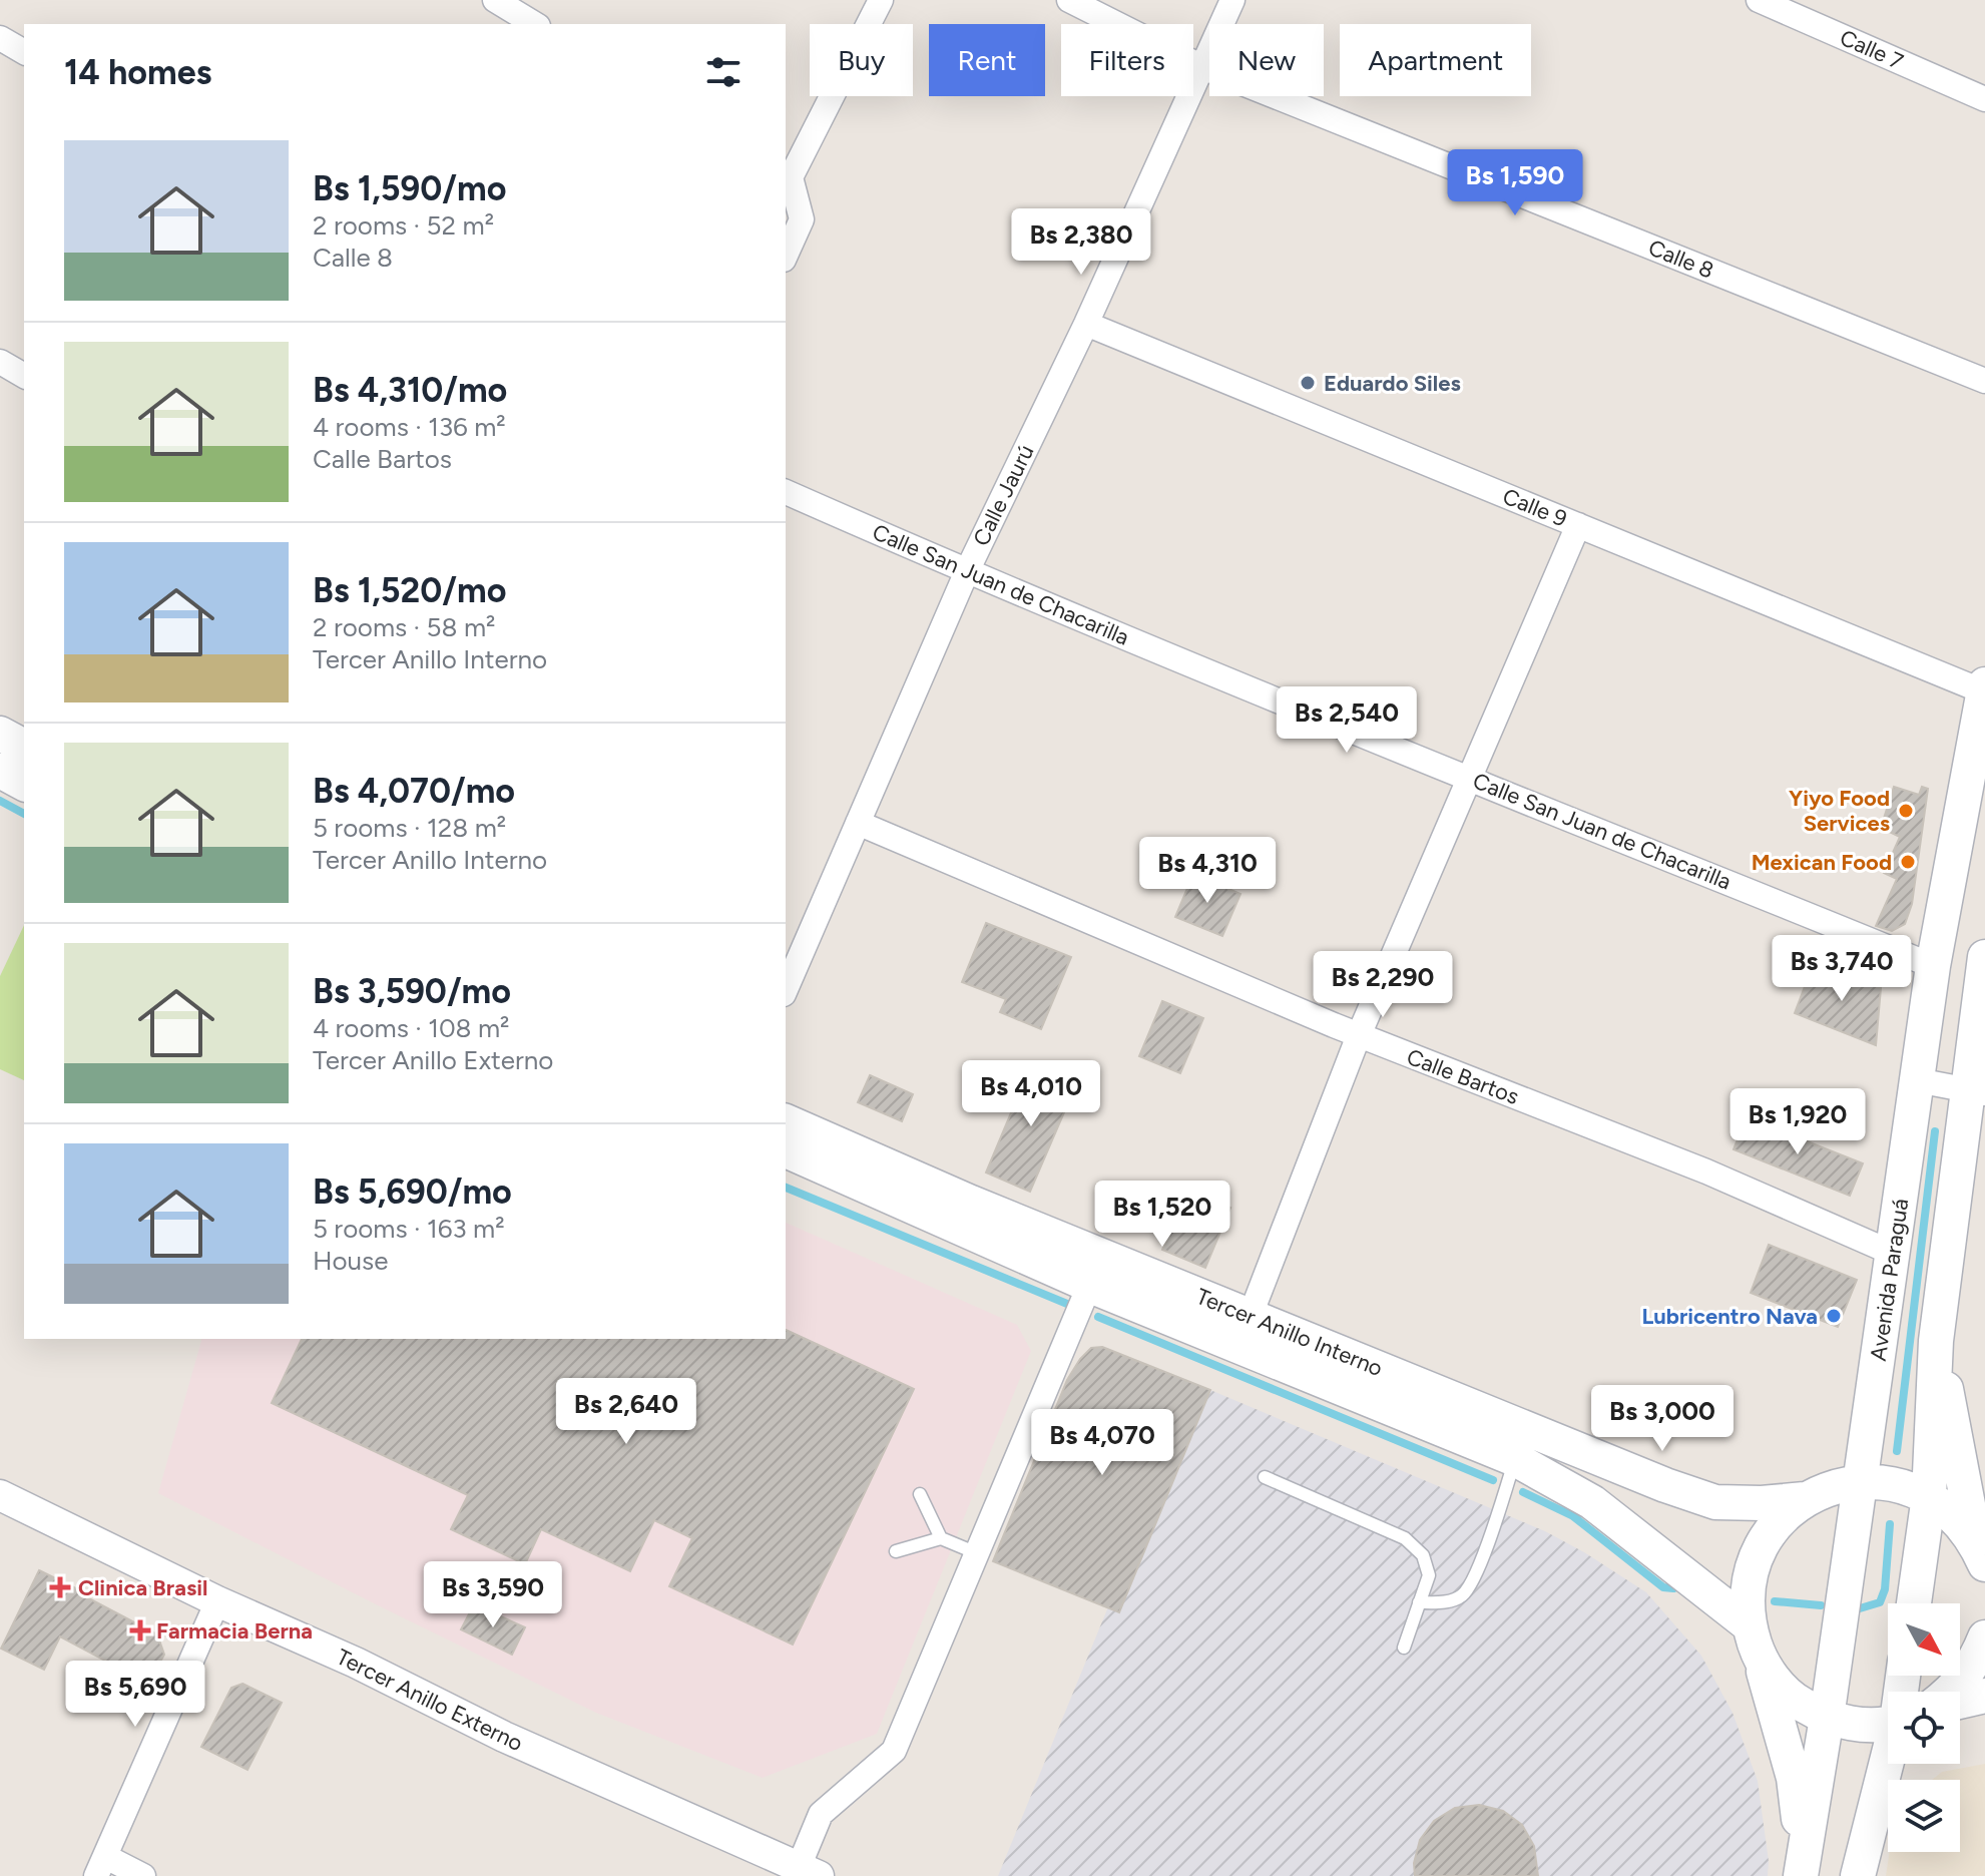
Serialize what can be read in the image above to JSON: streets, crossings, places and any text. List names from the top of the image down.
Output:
{
  "streets": {
    "main road": ["Avenida Paraguá", "Tercer Anillo Interno"],
    "street": [
      "Calle 7",
      "Calle 8",
      "Calle Jaurú",
      "Calle 9",
      "Calle San Juan de Chacarilla",
      "Calle Bartos",
      "Tercer Anillo Externo"
    ]
  },
  "crossings": [
    ["Calle 8", "Calle Jaurú"],
    ["Calle Jaurú", "Calle 9"],
    ["Calle Jaurú", "Calle San Juan de Chacarilla"],
    ["Calle Jaurú", "Calle Bartos"],
    ["Calle 9", "Avenida Paraguá"],
    ["Calle San Juan de Chacarilla", "Avenida Paraguá"],
    ["Calle Bartos", "Avenida Paraguá"],
    ["Avenida Paraguá", "Tercer Anillo Interno"]
  ],
  "places": {
    "other": [
      "Eduardo Siles",
      "Yiyo Food Services",
      "Mexican Food",
      "Lubricentro Nava"
    ],
    "health": ["Clinica Brasil", "Farmacia Berna"]
  },
  "north": "bottom right",
  "page": {
    "chip": [
      "Buy",
      "Rent",
      "Filters",
      "New",
      "Apartment"
    ],
    "heading": "14 homes",
    "list": [
      {
        "name": "Bs 1,590/mo",
        "note": "2 rooms · 52 m² · Calle 8"
      },
      {
        "name": "Bs 4,310/mo",
        "note": "4 rooms · 136 m² · Calle Bartos"
      },
      {
        "name": "Bs 1,520/mo",
        "note": "2 rooms · 58 m² · Tercer Anillo Interno"
      },
      {
        "name": "Bs 4,070/mo",
        "note": "5 rooms · 128 m² · Tercer Anillo Interno"
      },
      {
        "name": "Bs 3,590/mo",
        "note": "4 rooms · 108 m² · Tercer Anillo Externo"
      },
      {
        "name": "Bs 5,690/mo",
        "note": "5 rooms · 163 m² · House"
      }
    ],
    "price": [
      "Bs 1,590",
      "Bs 2,380",
      "Bs 2,540",
      "Bs 4,310",
      "Bs 3,740",
      "Bs 2,290",
      "Bs 4,010",
      "Bs 1,920",
      "Bs 1,520",
      "Bs 2,640",
      "Bs 3,000",
      "Bs 4,070",
      "Bs 3,590",
      "Bs 5,690"
    ]
  }
}
